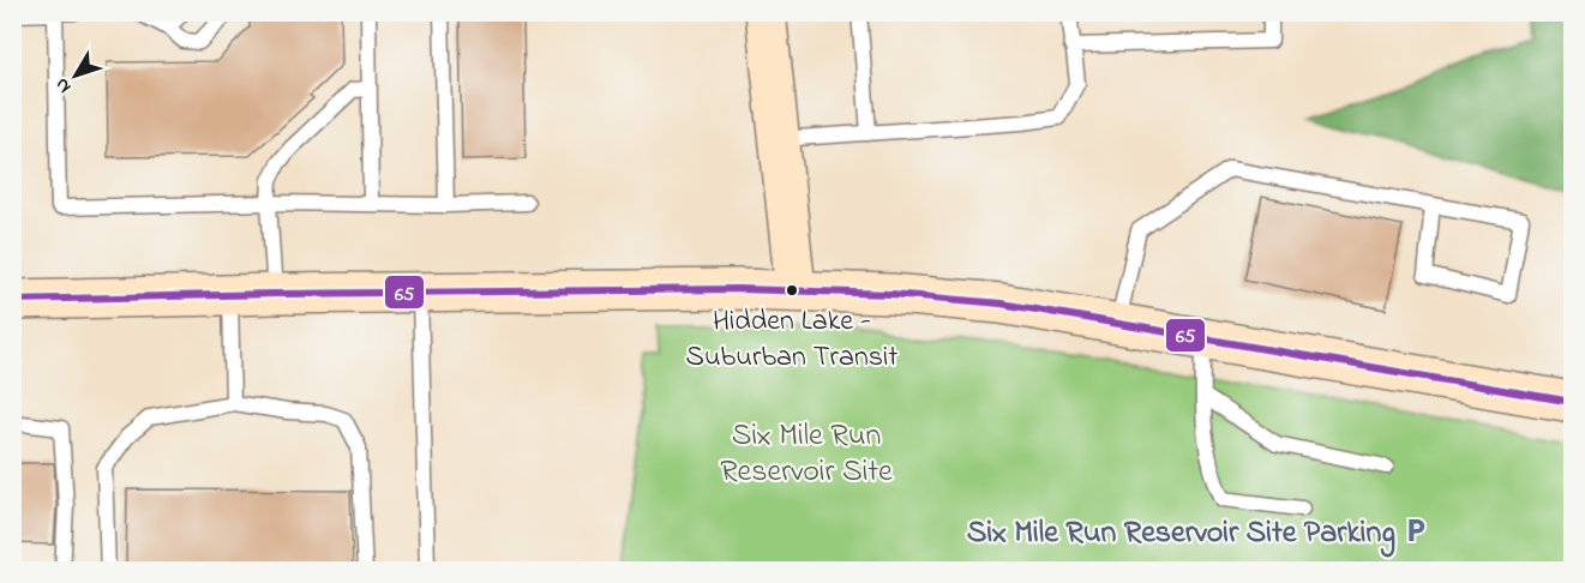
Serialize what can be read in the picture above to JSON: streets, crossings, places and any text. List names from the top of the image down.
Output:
{
  "parks": ["Six Mile Run Reservoir Site"],
  "places": {
    "other": ["Hidden Lake - Suburban Transit"],
    "parking": ["Six Mile Run Reservoir Site Parking"]
  },
  "lines": ["transit line 65"],
  "north": "bottom left"
}
